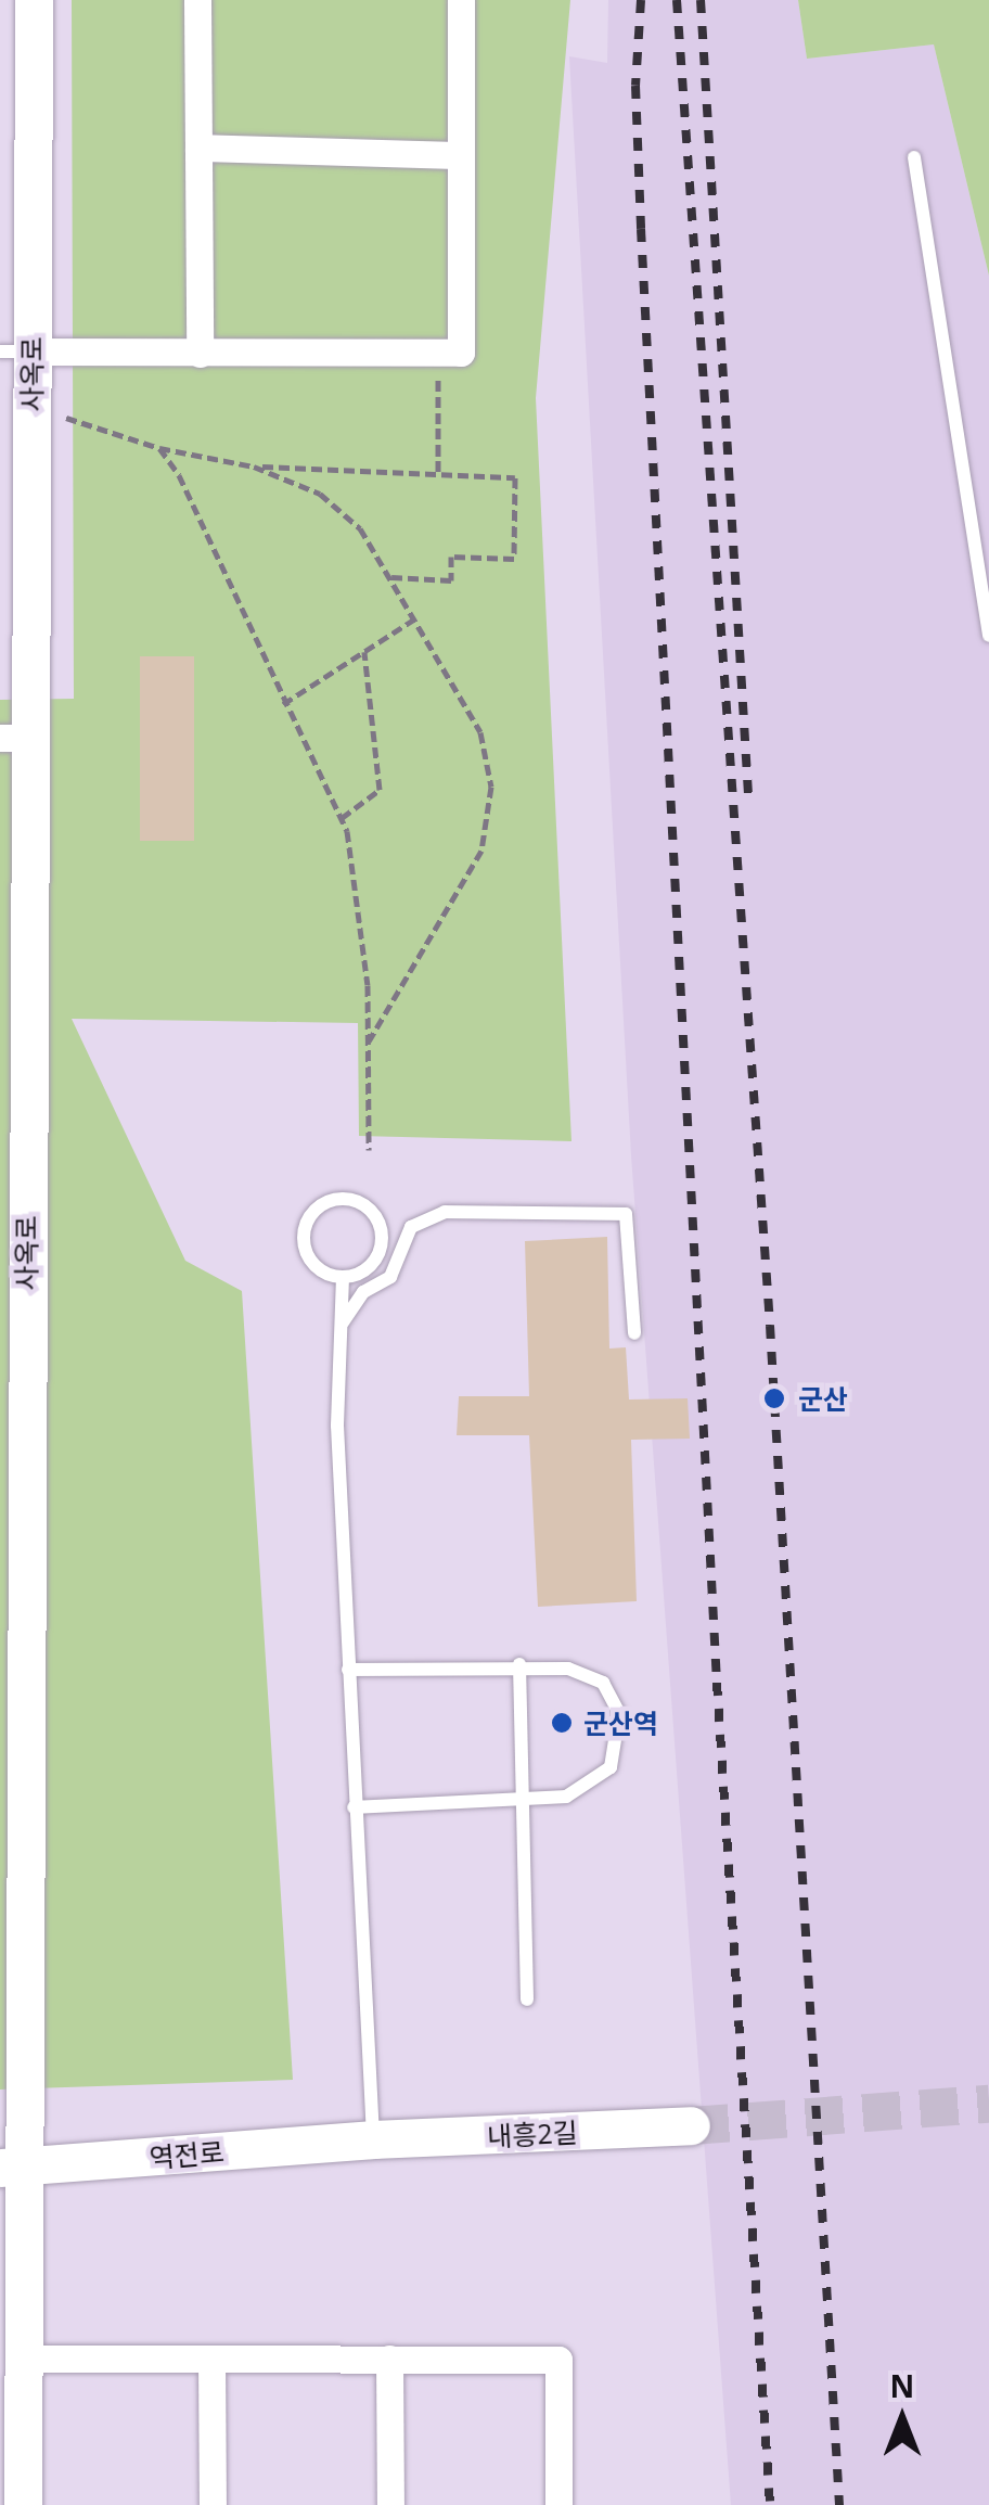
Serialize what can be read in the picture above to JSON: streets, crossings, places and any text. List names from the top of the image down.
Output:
{
  "streets": {
    "street": ["사옥로", "내흥2길", "역전로"]
  },
  "crossings": [
    ["사옥로", "역전로"],
    ["내흥2길", "역전로"]
  ],
  "places": ["군산", "군산역"],
  "north": "top"
}
